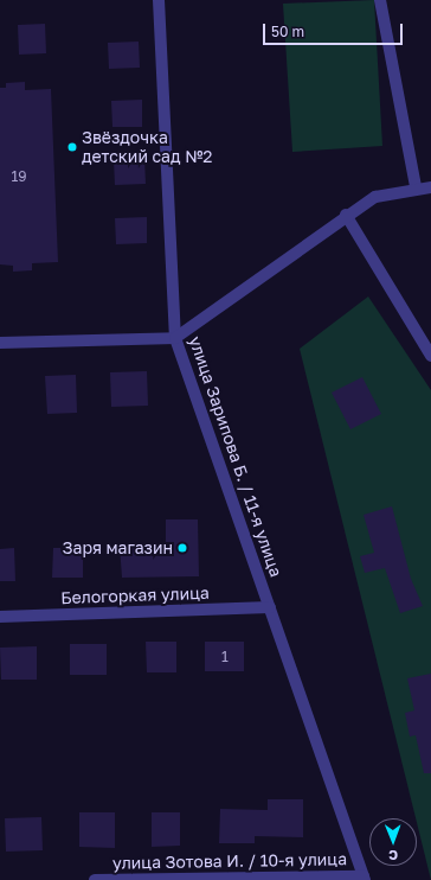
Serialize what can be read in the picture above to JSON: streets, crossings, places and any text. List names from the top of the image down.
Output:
{
  "streets": {
    "street": ["улица Зарипова Б. / 11-я улица", "Белогоркая улица", "улица Зотова И. / 10-я улица"]
  },
  "crossings": [
    ["улица Зарипова Б. / 11-я улица", "Белогоркая улица"],
    ["улица Зарипова Б. / 11-я улица", "улица Зотова И. / 10-я улица"]
  ],
  "places": ["Звёздочка детский сад №2", "Заря магазин"],
  "house_numbers": ["19", "1"],
  "scale_bar": "50 m",
  "north": "bottom"
}
